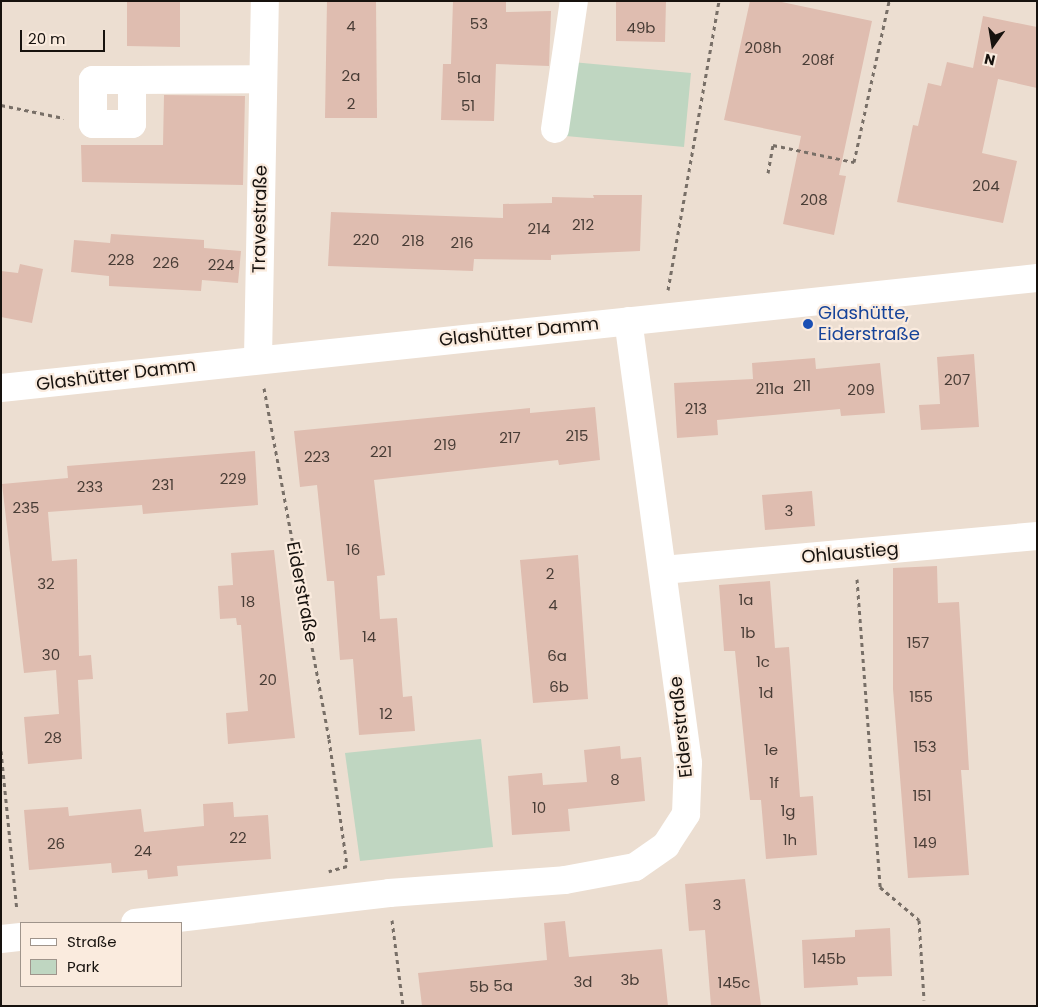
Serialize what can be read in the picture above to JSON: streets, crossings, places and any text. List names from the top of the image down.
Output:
{
  "streets": {
    "street": [
      "Travestraße",
      "Glashütter Damm",
      "Ohlaustieg",
      "Eiderstraße"
    ]
  },
  "crossings": [
    ["Travestraße", "Glashütter Damm"],
    ["Travestraße", "Eiderstraße"],
    ["Glashütter Damm", "Eiderstraße"],
    ["Ohlaustieg", "Eiderstraße"]
  ],
  "places": ["Glashütte, Eiderstraße"],
  "house_numbers": [
    "53",
    "4",
    "49b",
    "208h",
    "208f",
    "2a",
    "51a",
    "2",
    "51",
    "204",
    "208",
    "212",
    "214",
    "220",
    "218",
    "216",
    "228",
    "226",
    "224",
    "207",
    "211",
    "211a",
    "209",
    "213",
    "215",
    "217",
    "219",
    "221",
    "223",
    "229",
    "231",
    "233",
    "235",
    "3",
    "16",
    "2",
    "32",
    "1a",
    "18",
    "4",
    "1b",
    "14",
    "157",
    "30",
    "6a",
    "1c",
    "20",
    "6b",
    "1d",
    "155",
    "12",
    "28",
    "153",
    "1e",
    "8",
    "1f",
    "151",
    "10",
    "1g",
    "22",
    "1h",
    "149",
    "26",
    "24",
    "3",
    "145b",
    "3b",
    "3d",
    "145c",
    "5a",
    "5b"
  ],
  "legend": ["Straße", "Park"],
  "scale_bar": "20 m",
  "north": "bottom"
}
